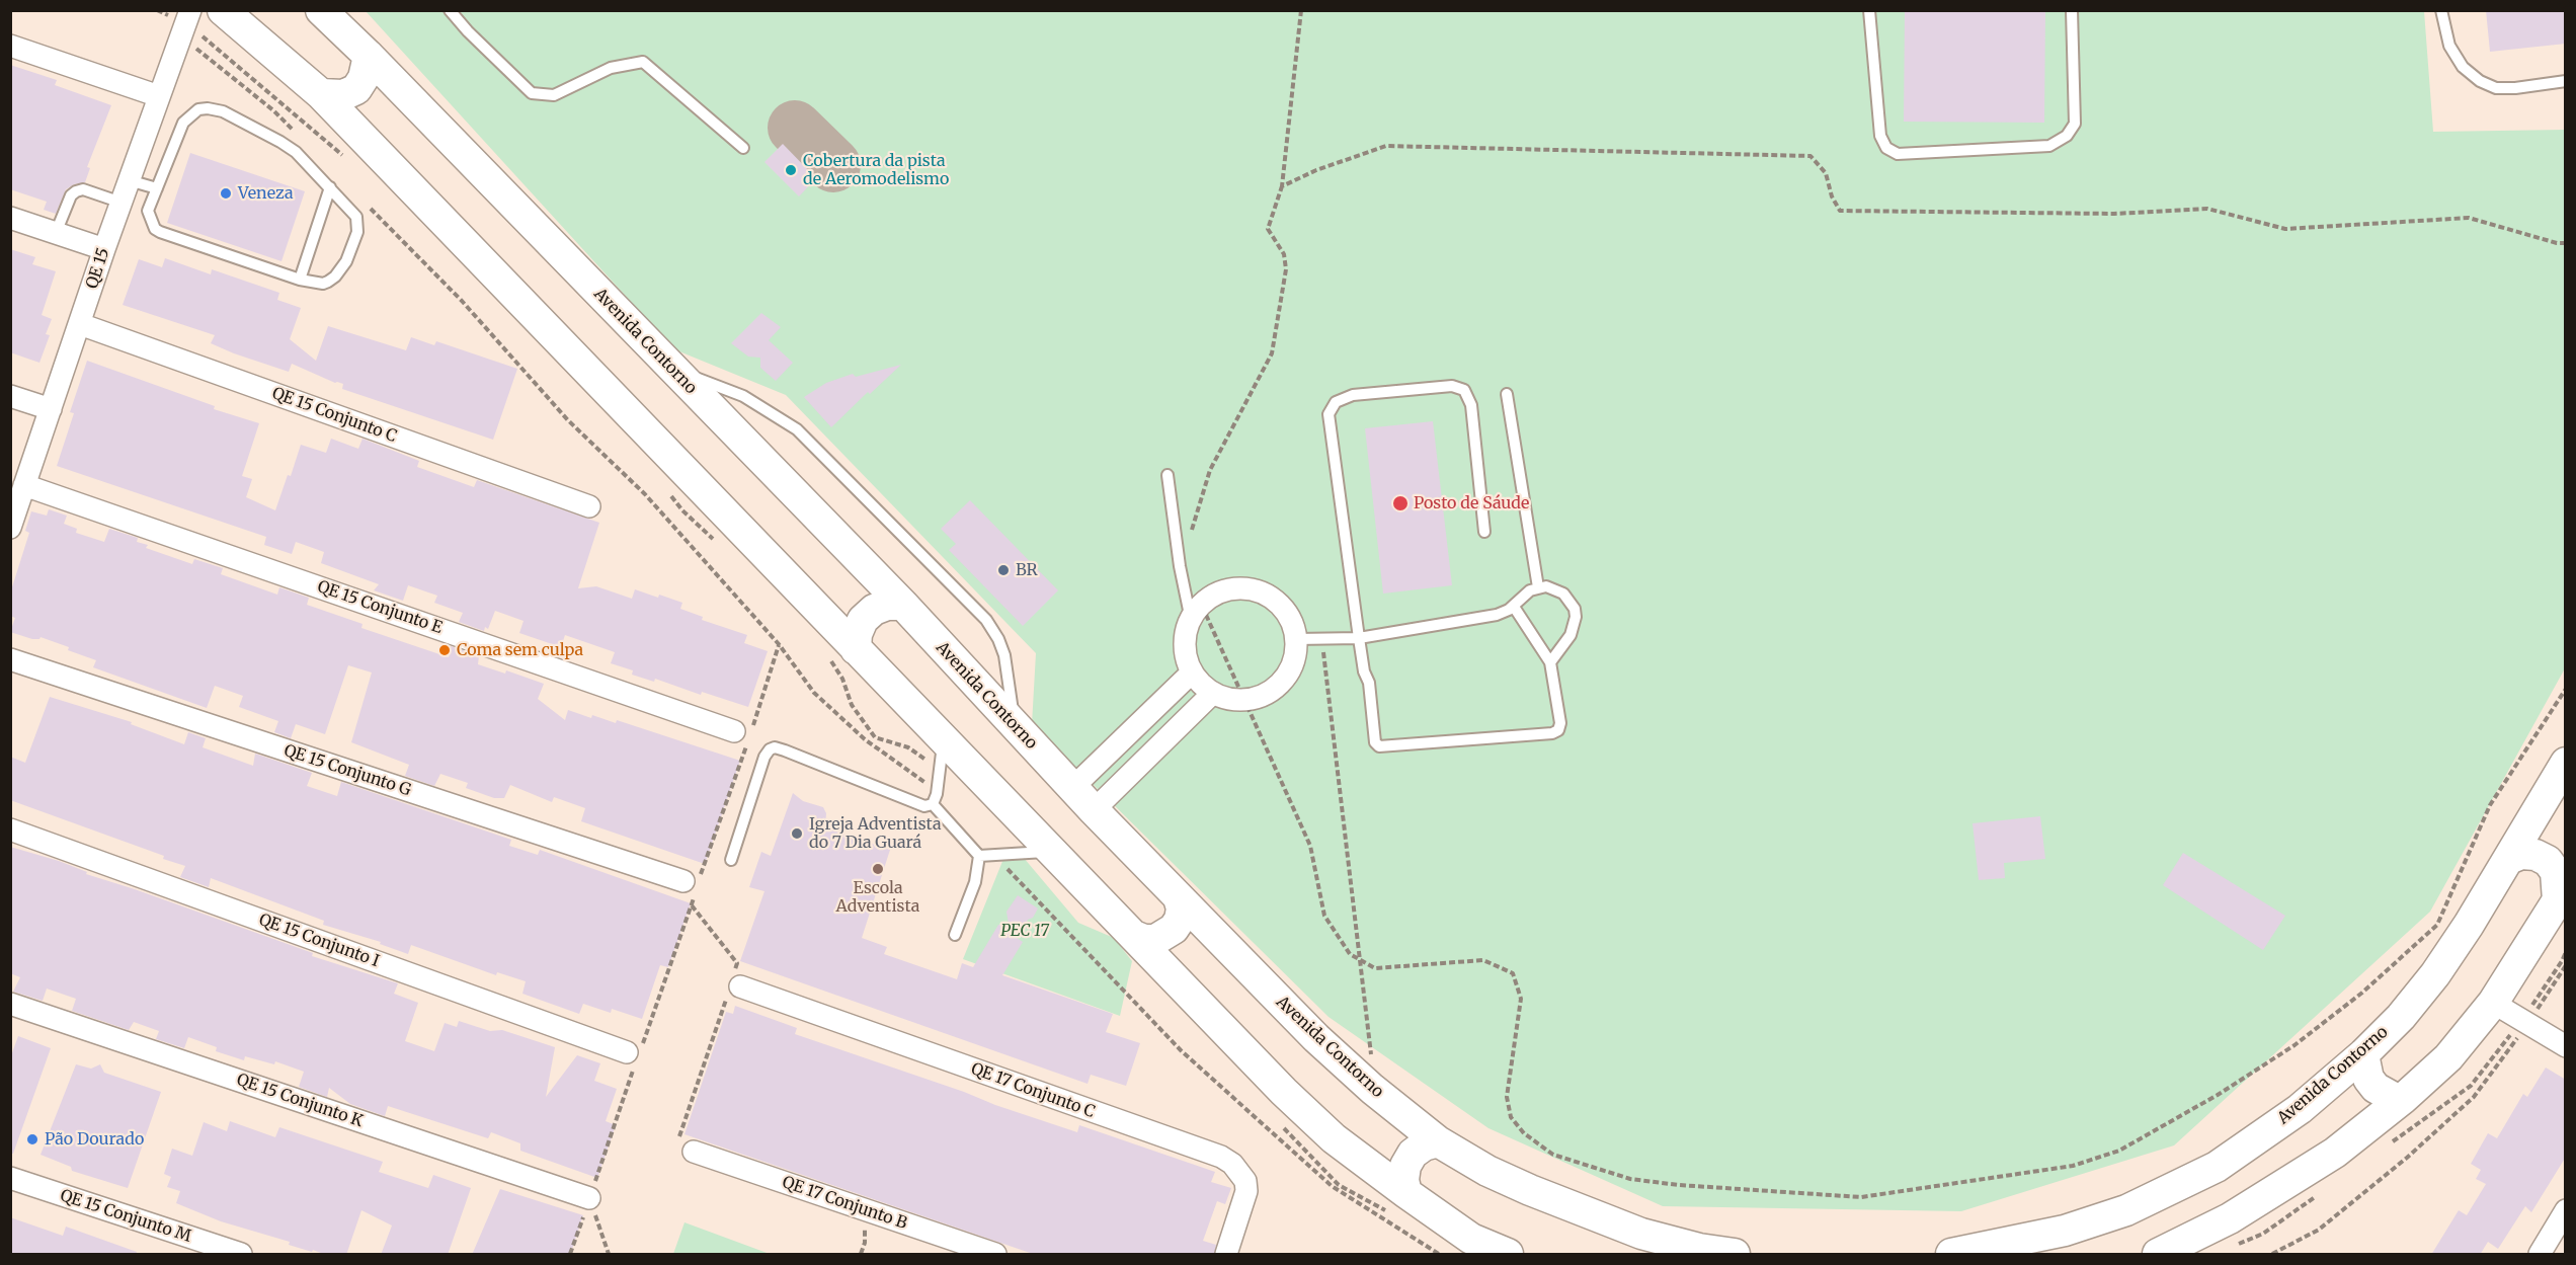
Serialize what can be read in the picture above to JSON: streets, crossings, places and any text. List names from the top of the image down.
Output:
{
  "streets": {
    "main road": ["Avenida Contorno"],
    "street": [
      "QE 15",
      "QE 15 Conjunto C",
      "QE 15 Conjunto E",
      "QE 15 Conjunto G",
      "QE 15 Conjunto I",
      "QE 17 Conjunto C",
      "QE 15 Conjunto K",
      "QE 17 Conjunto B",
      "QE 15 Conjunto M"
    ]
  },
  "crossings": [
    ["QE 15", "QE 15 Conjunto C"],
    ["QE 15", "QE 15 Conjunto E"]
  ],
  "parks": ["PEC 17"],
  "places": [
    "Cobertura da pista de Aeromodelismo",
    "Veneza",
    "Posto de Sáude",
    "BR",
    "Coma sem culpa",
    "Igreja Adventista do 7 Dia Guará",
    "Escola Adventista",
    "Pão Dourado"
  ]
}
